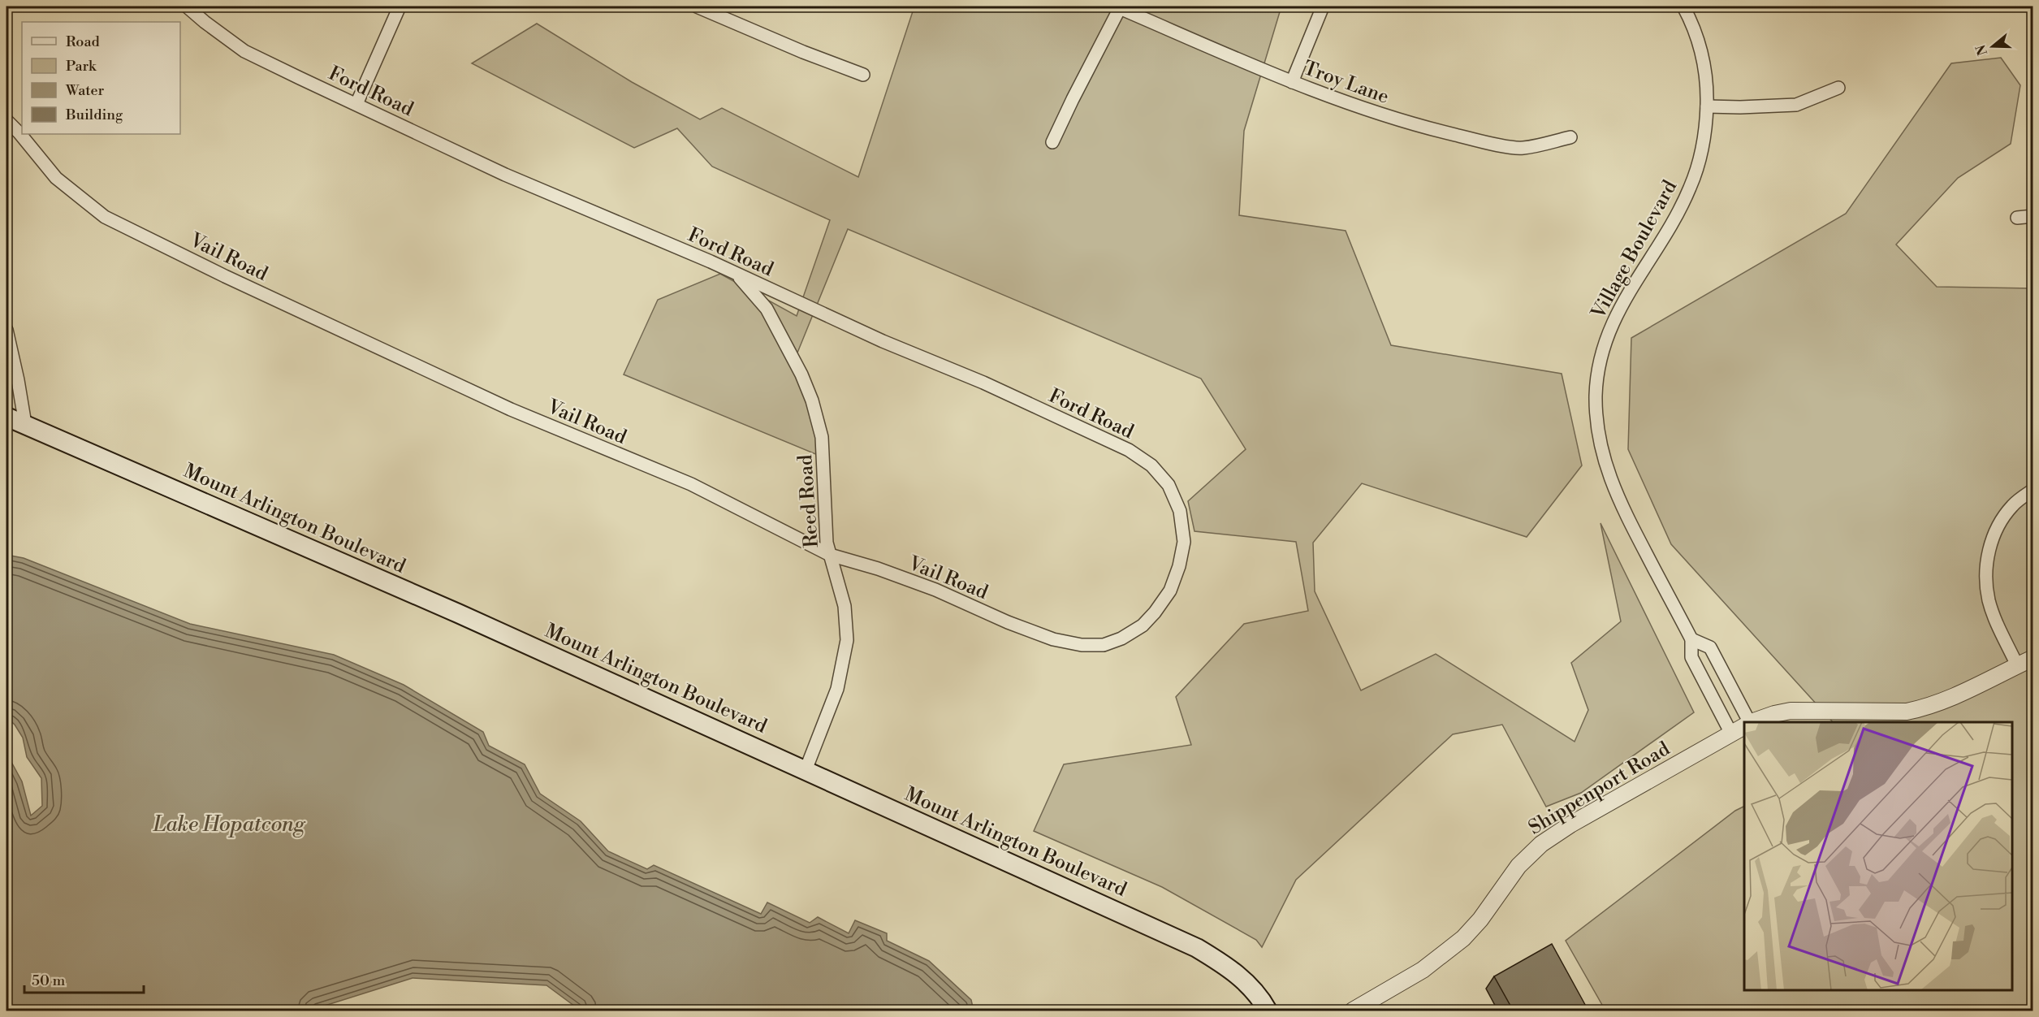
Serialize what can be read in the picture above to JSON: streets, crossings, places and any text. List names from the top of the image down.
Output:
{
  "streets": {
    "main road": ["Mount Arlington Boulevard"],
    "street": [
      "Troy Lane",
      "Ford Road",
      "Village Boulevard",
      "Vail Road",
      "Reed Road",
      "Shippenport Road"
    ]
  },
  "crossings": [
    ["Ford Road", "Vail Road"],
    ["Ford Road", "Reed Road"],
    ["Village Boulevard", "Shippenport Road"],
    ["Vail Road", "Reed Road"],
    ["Reed Road", "Mount Arlington Boulevard"]
  ],
  "water": ["Lake Hopatcong"],
  "legend": [
    "Road",
    "Park",
    "Water",
    "Building"
  ],
  "scale_bar": "50 m",
  "north": "left"
}
